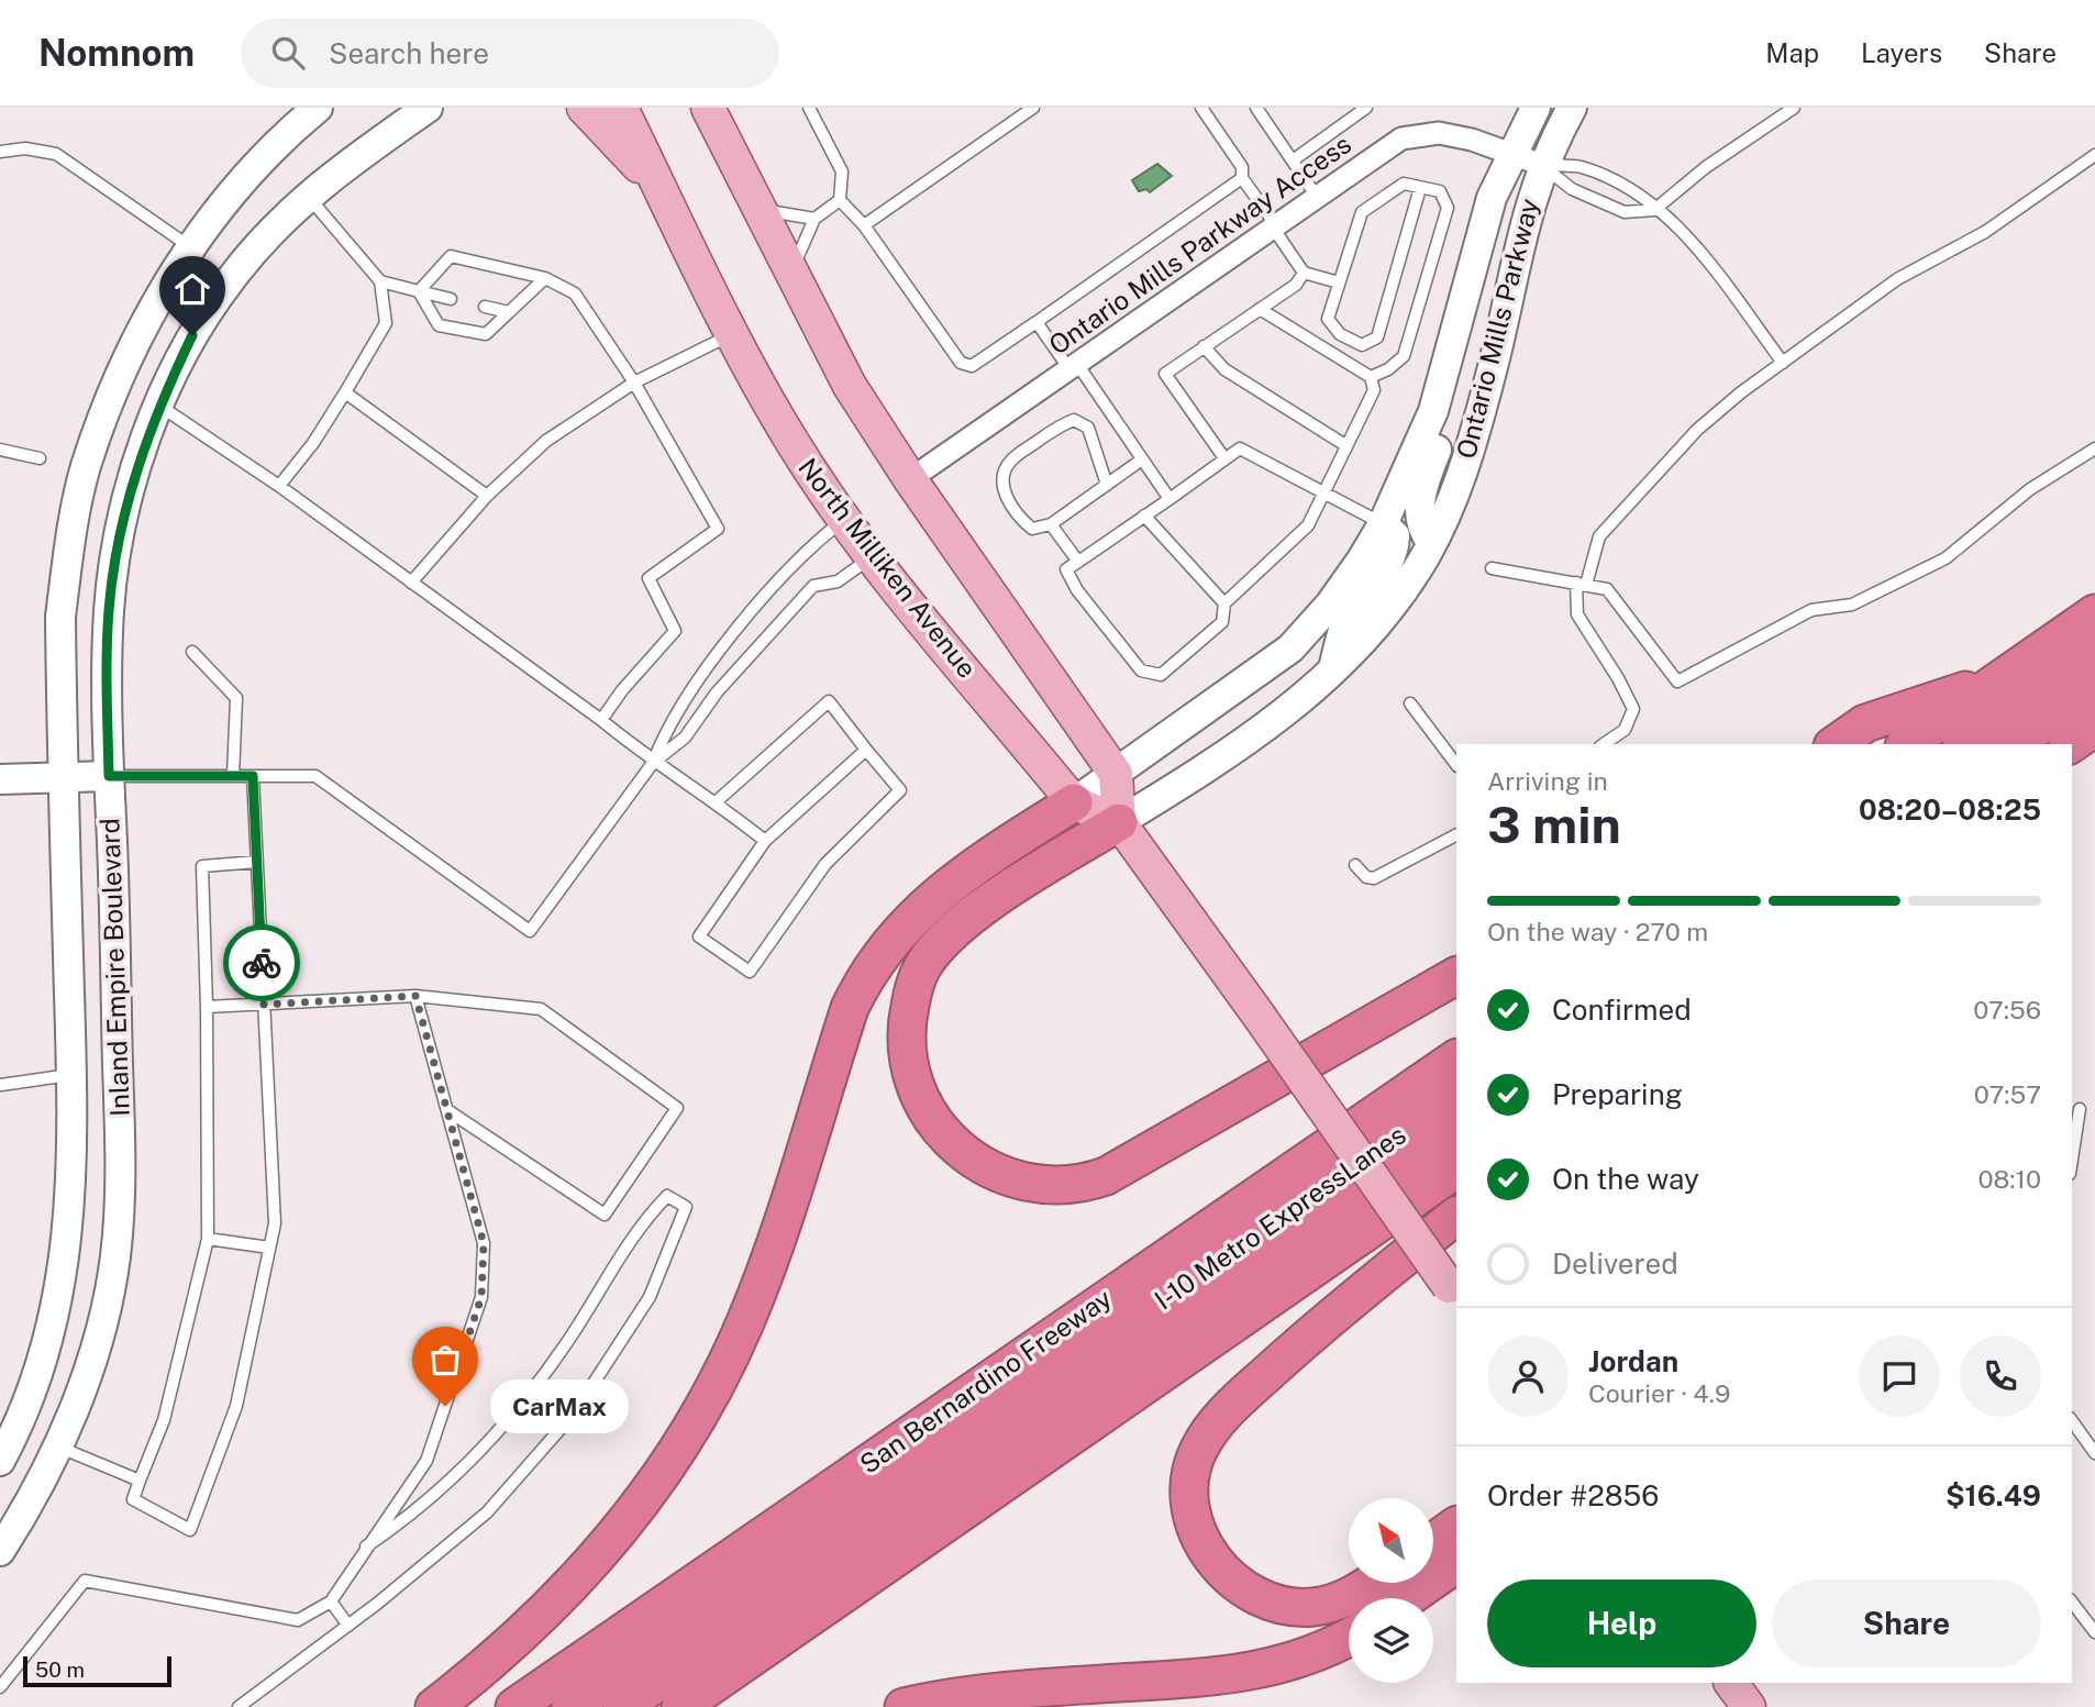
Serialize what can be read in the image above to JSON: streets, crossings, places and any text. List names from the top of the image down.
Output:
{
  "streets": {
    "highway": ["I-10 Metro ExpressLanes", "San Bernardino Freeway"],
    "main road": ["Ontario Mills Parkway", "North Milliken Avenue", "Inland Empire Boulevard"],
    "street": ["Ontario Mills Parkway Access"]
  },
  "crossings": [
    ["Ontario Mills Parkway Access", "Ontario Mills Parkway"],
    ["Ontario Mills Parkway", "North Milliken Avenue"]
  ],
  "places": ["CarMax"],
  "scale_bar": "50 m",
  "north": "top left",
  "page": {
    "header": "Nomnom",
    "search": "Search here",
    "nav": ["Map", "Layers", "Share"],
    "heading": ["3 min", "Arriving in", "08:20–08:25"],
    "panel": [
      "Jordan",
      "Courier · 4.9",
      "Order #2856",
      "$16.49"
    ],
    "bar": "On the way · 270 m",
    "list": [
      ["Confirmed", "07:56"],
      ["Preparing", "07:57"],
      ["On the way", "08:10"],
      "Delivered"
    ],
    "bubble": "CarMax",
    "buttons": ["Help", "Share"],
    "scale": "50 m"
  }
}
